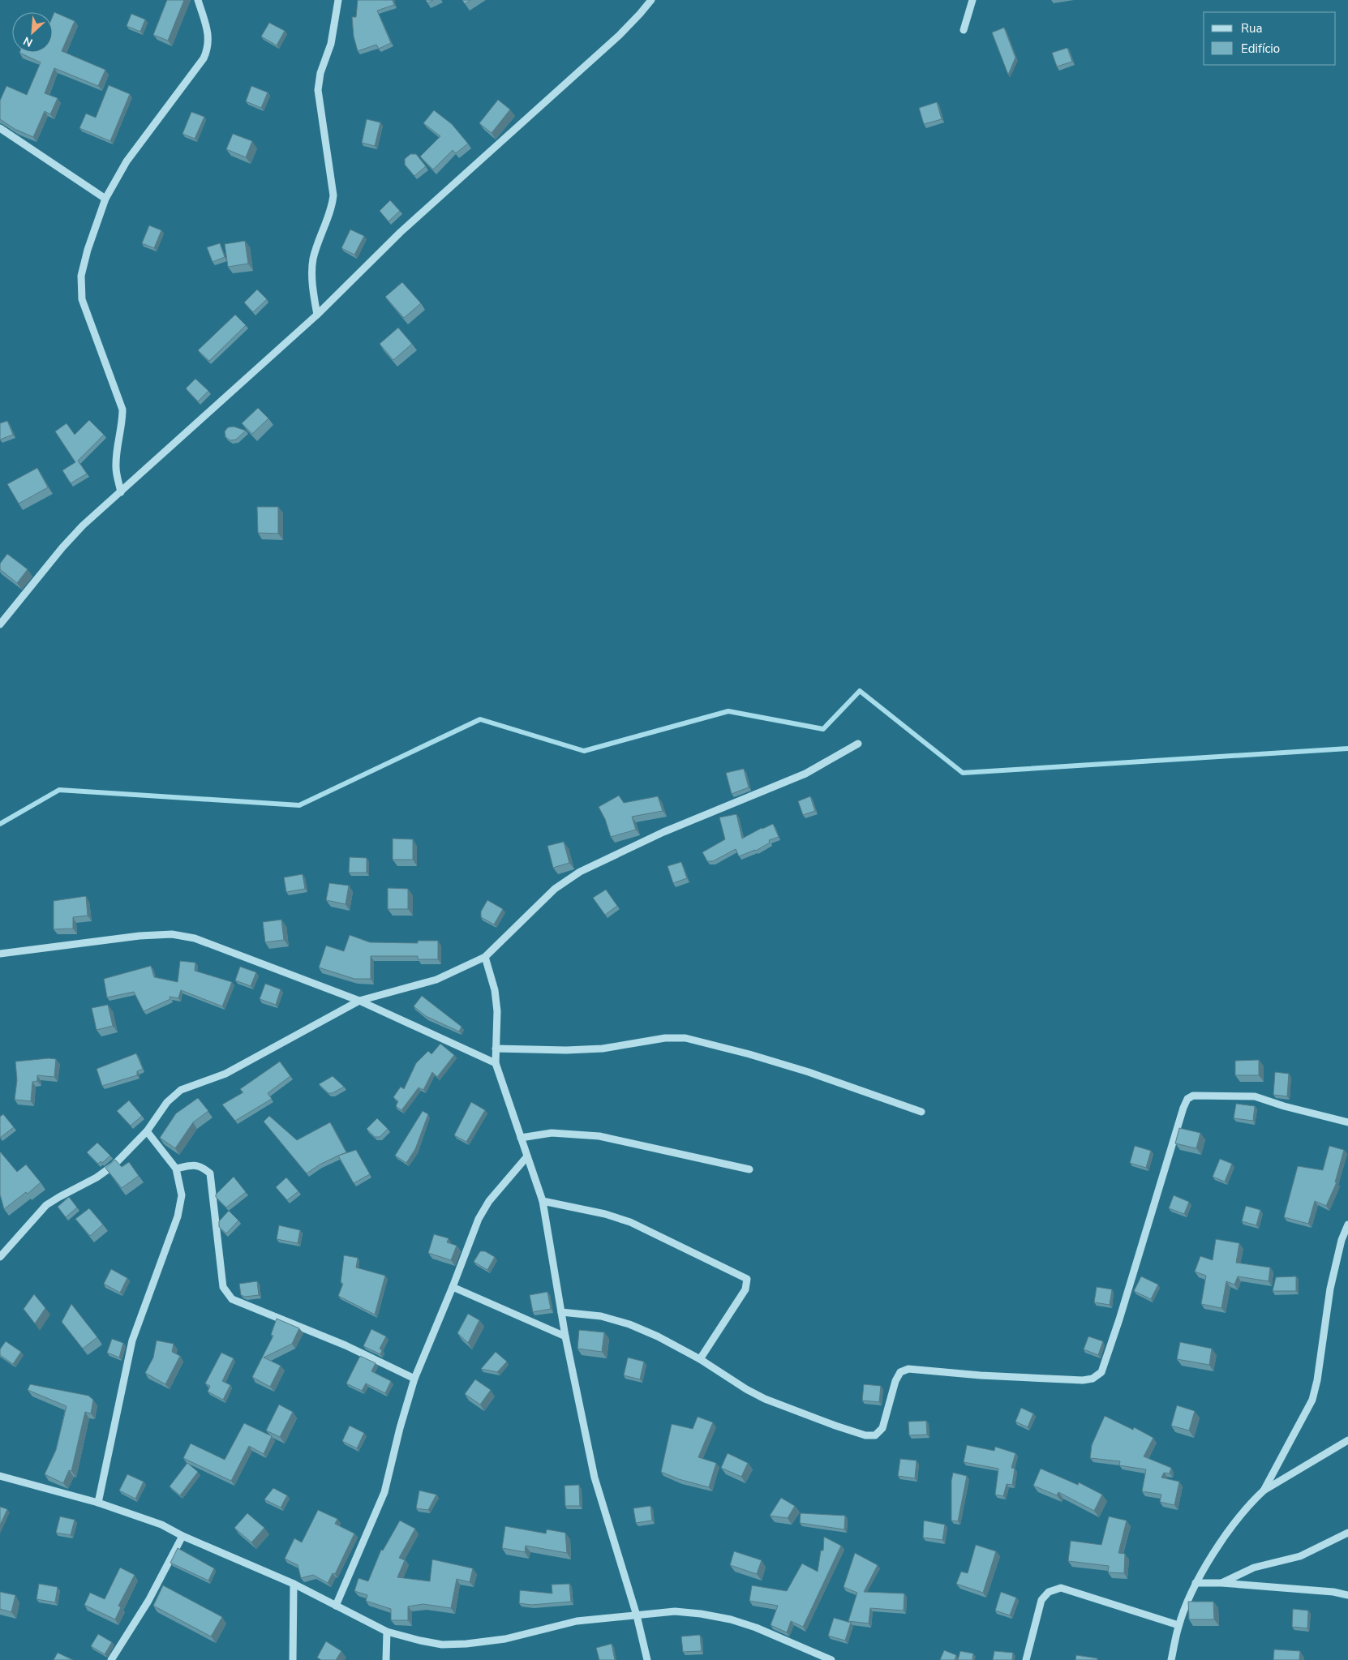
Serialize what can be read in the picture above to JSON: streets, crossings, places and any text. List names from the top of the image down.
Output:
{
  "legend": ["Rua", "Edifício"],
  "north": "bottom left"
}
